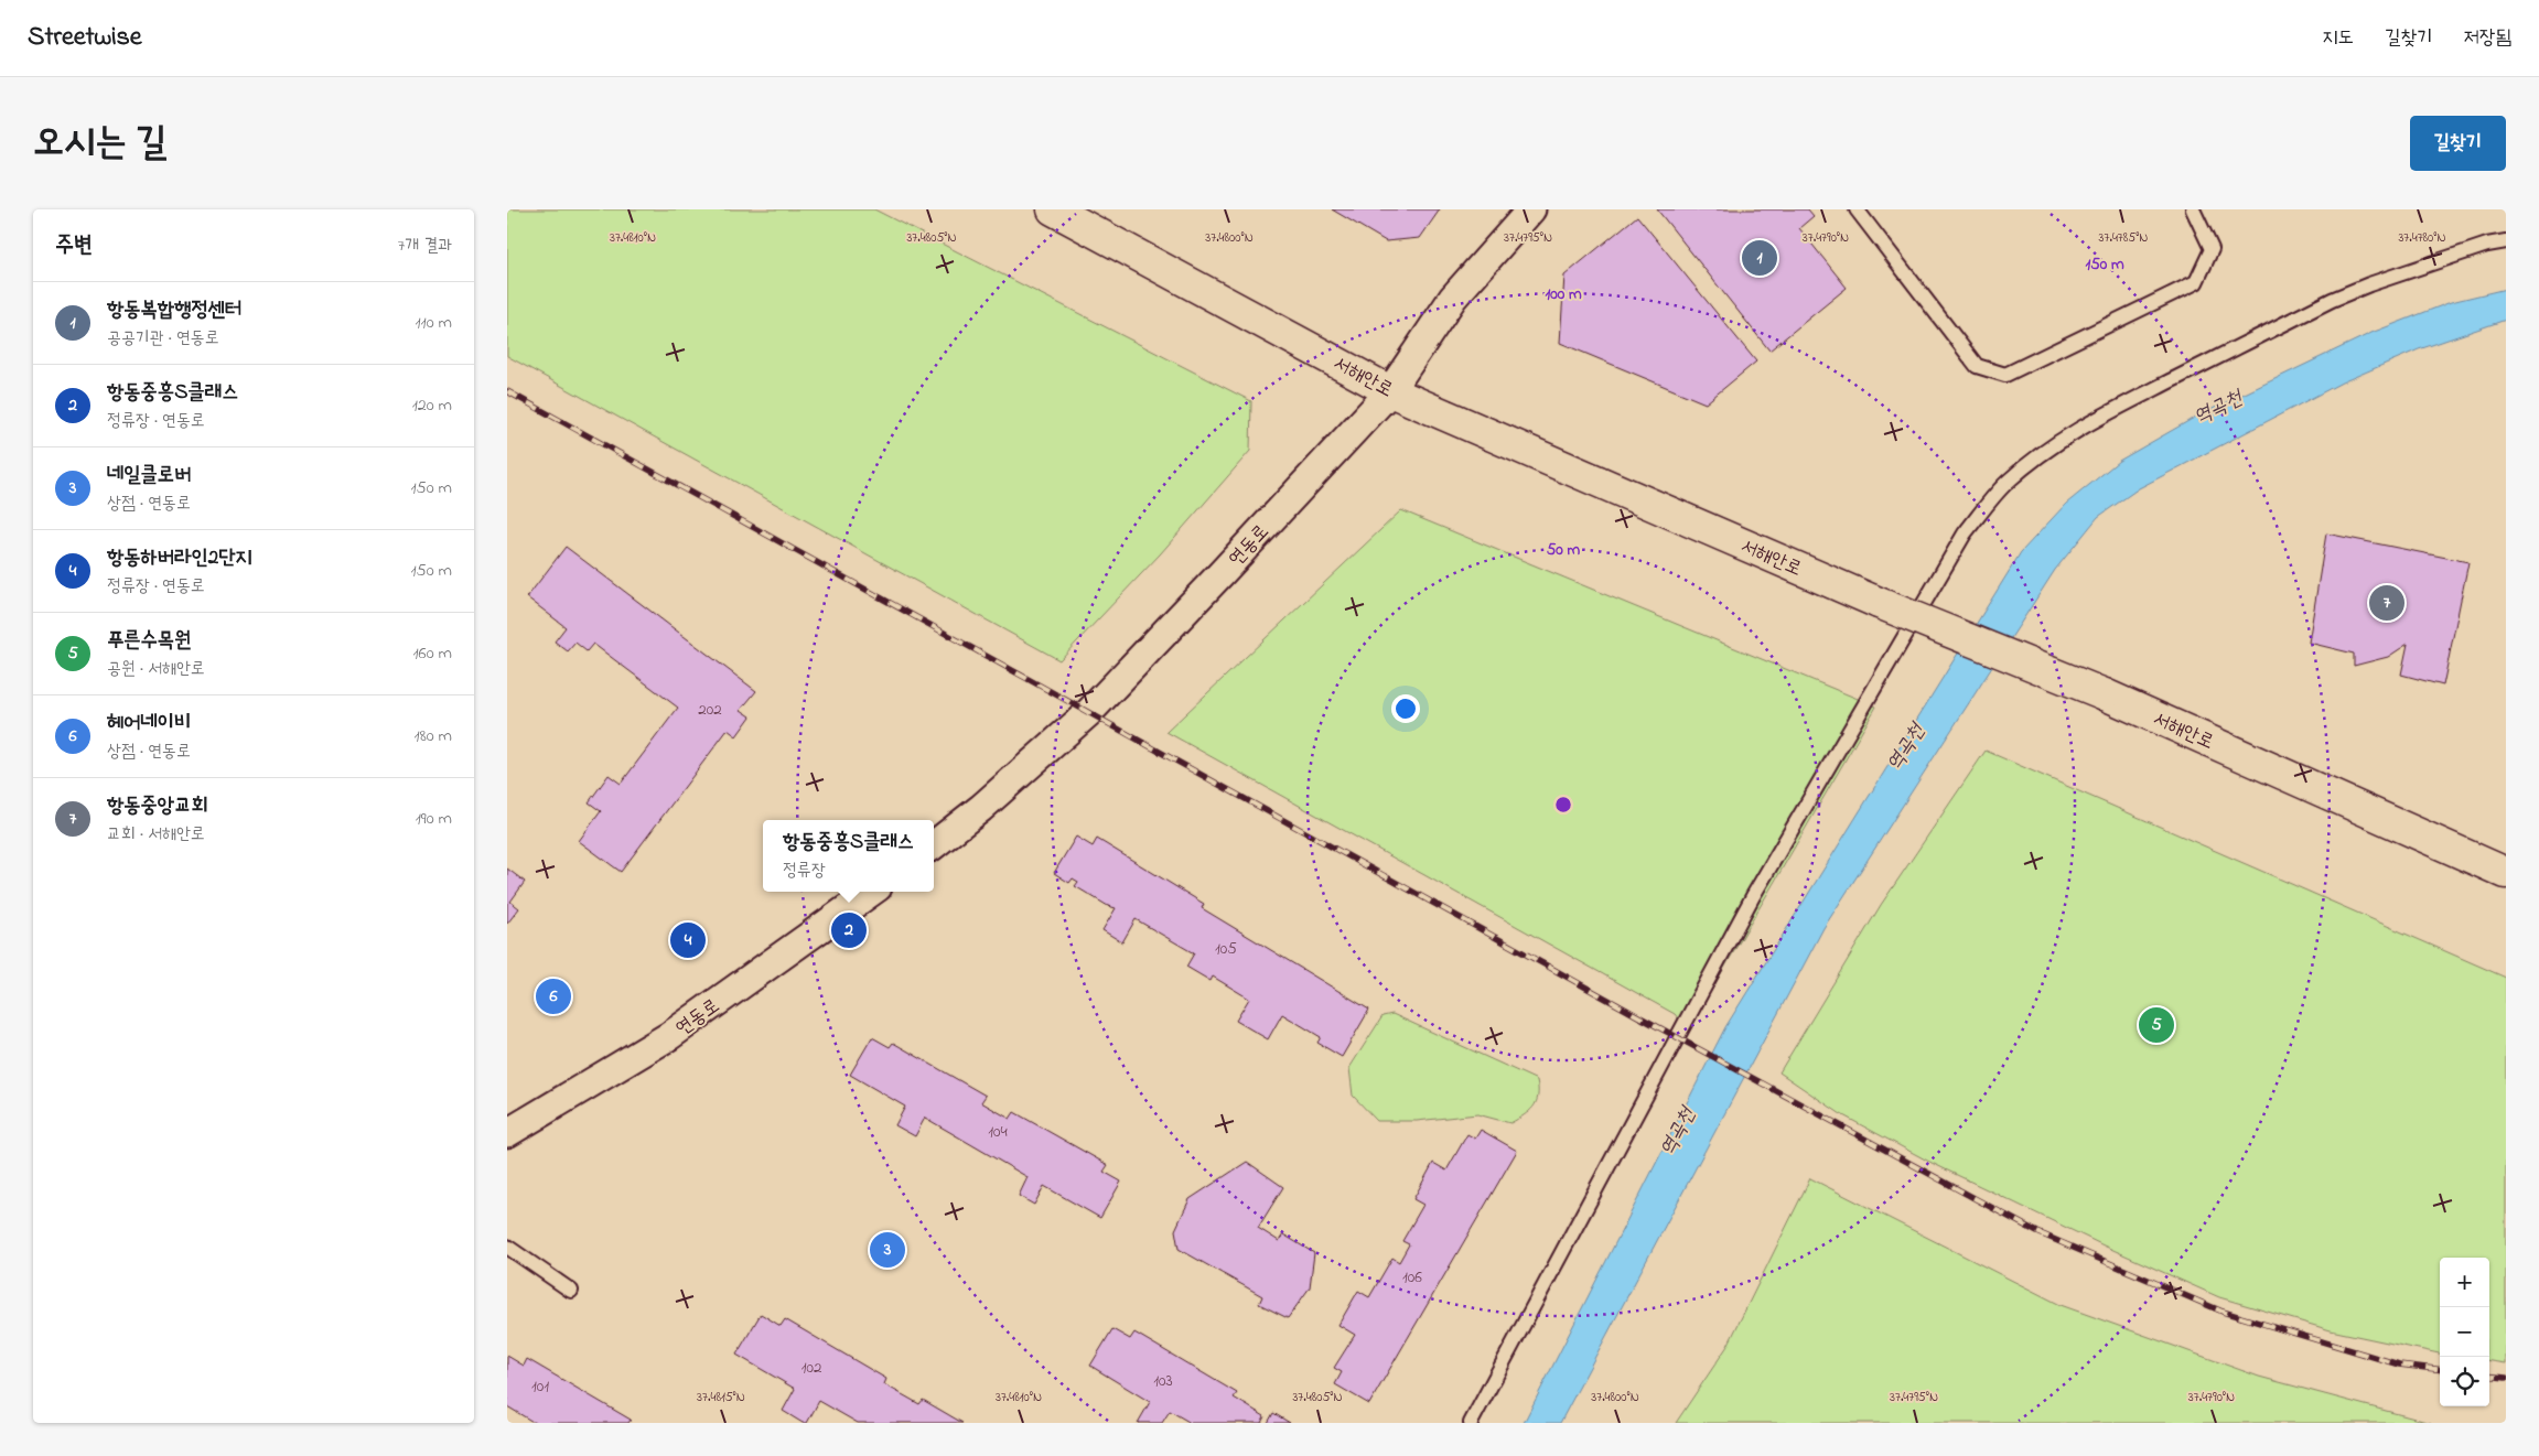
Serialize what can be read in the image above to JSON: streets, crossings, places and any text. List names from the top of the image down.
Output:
{
  "streets": {
    "main road": ["서해안로"],
    "street": ["연동로"]
  },
  "crossings": [
    ["서해안로", "연동로"]
  ],
  "water": ["역곡천"],
  "house_numbers": [
    "202",
    "105",
    "104",
    "106",
    "102",
    "103",
    "101"
  ],
  "page": {
    "header": "Streetwise",
    "nav": ["지도", "길찾기", "저장됨"],
    "title": "오시는 길",
    "buttons": "길찾기",
    "heading": ["주변", "7개 결과"],
    "pins": [
      "1",
      "7",
      "2",
      "4",
      "6",
      "5",
      "3"
    ],
    "list": [
      {
        "mark": "1",
        "name": "항동복합행정센터",
        "note": "공공기관 · 연동로",
        "value": "110 m"
      },
      {
        "mark": "2",
        "name": "항동중흥S클래스",
        "note": "정류장 · 연동로",
        "value": "120 m"
      },
      {
        "mark": "3",
        "name": "네일클로버",
        "note": "상점 · 연동로",
        "value": "150 m"
      },
      {
        "mark": "4",
        "name": "항동하버라인2단지",
        "note": "정류장 · 연동로",
        "value": "150 m"
      },
      {
        "mark": "5",
        "name": "푸른수목원",
        "note": "공원 · 서해안로",
        "value": "160 m"
      },
      {
        "mark": "6",
        "name": "헤어네이비",
        "note": "상점 · 연동로",
        "value": "180 m"
      },
      {
        "mark": "7",
        "name": "항동중앙교회",
        "note": "교회 · 서해안로",
        "value": "190 m"
      }
    ],
    "popup": ["항동중흥S클래스", "정류장"],
    "map_buttons": ["+", "−"]
  },
  "coordinates": [
    "37.4810°N",
    "37.4805°N",
    "37.4800°N",
    "37.4795°N",
    "37.4790°N",
    "37.4785°N",
    "37.4780°N",
    "37.4815°N"
  ],
  "rings": ["150 m", "100 m", "50 m"]
}
